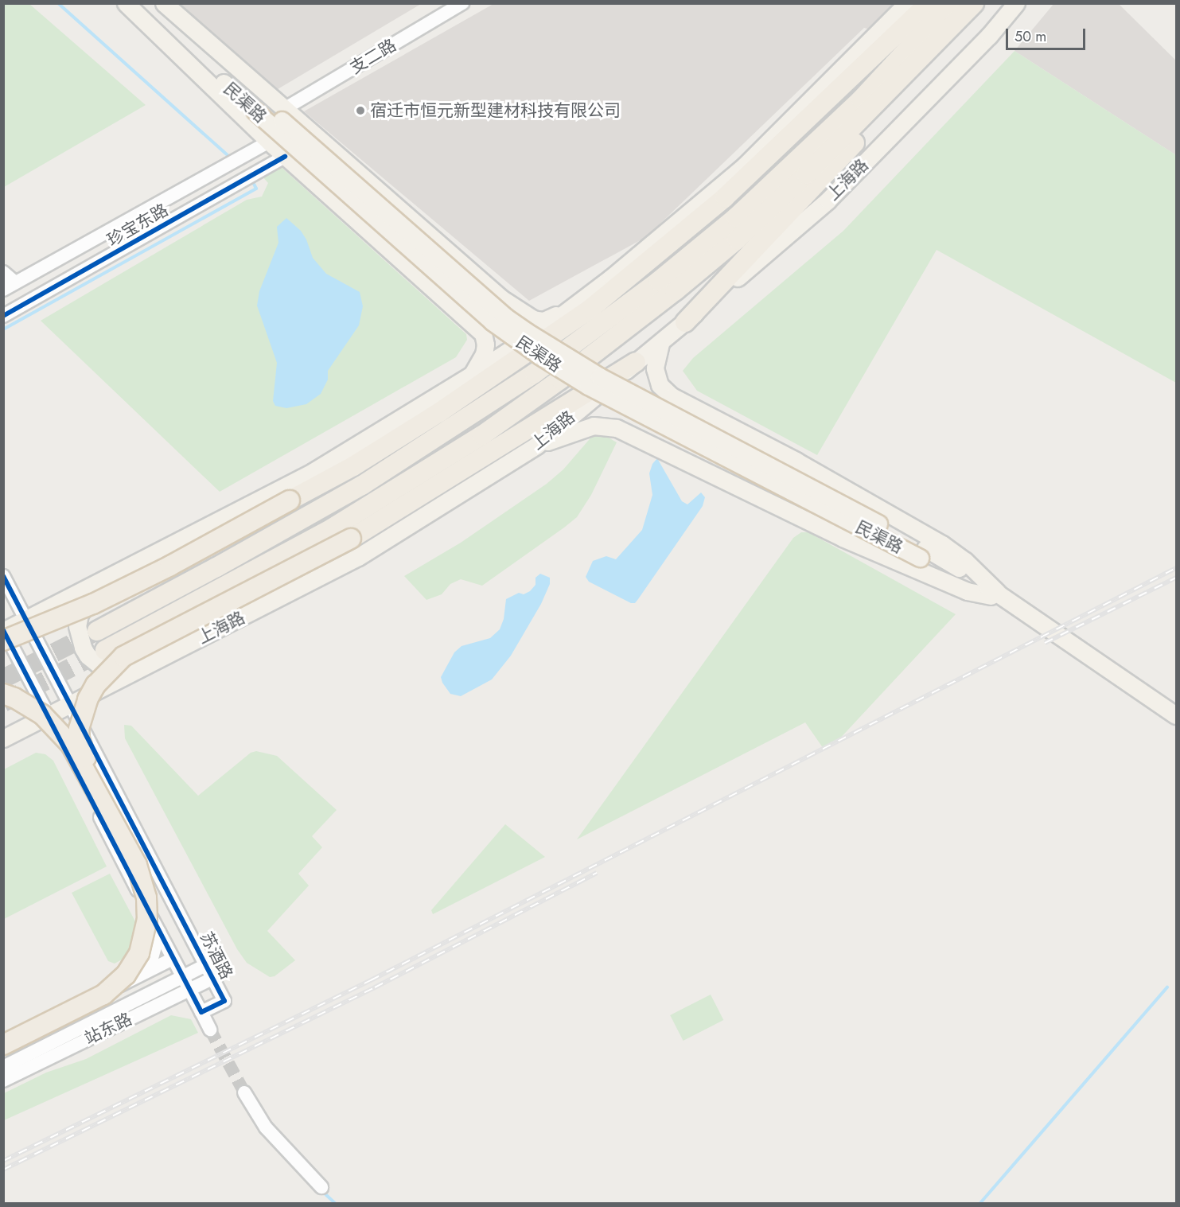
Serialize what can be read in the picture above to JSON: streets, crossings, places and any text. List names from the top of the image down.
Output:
{
  "streets": {
    "highway": ["上海路"],
    "main road": ["民渠路"],
    "street": [
      "支二路",
      "珍宝东路",
      "苏酒路",
      "站东路"
    ]
  },
  "crossings": [
    ["支二路", "民渠路"],
    ["民渠路", "珍宝东路"],
    ["上海路", "苏酒路"],
    ["苏酒路", "站东路"]
  ],
  "places": ["宿迁市恒元新型建材科技有限公司"],
  "scale_bar": "50 m"
}
